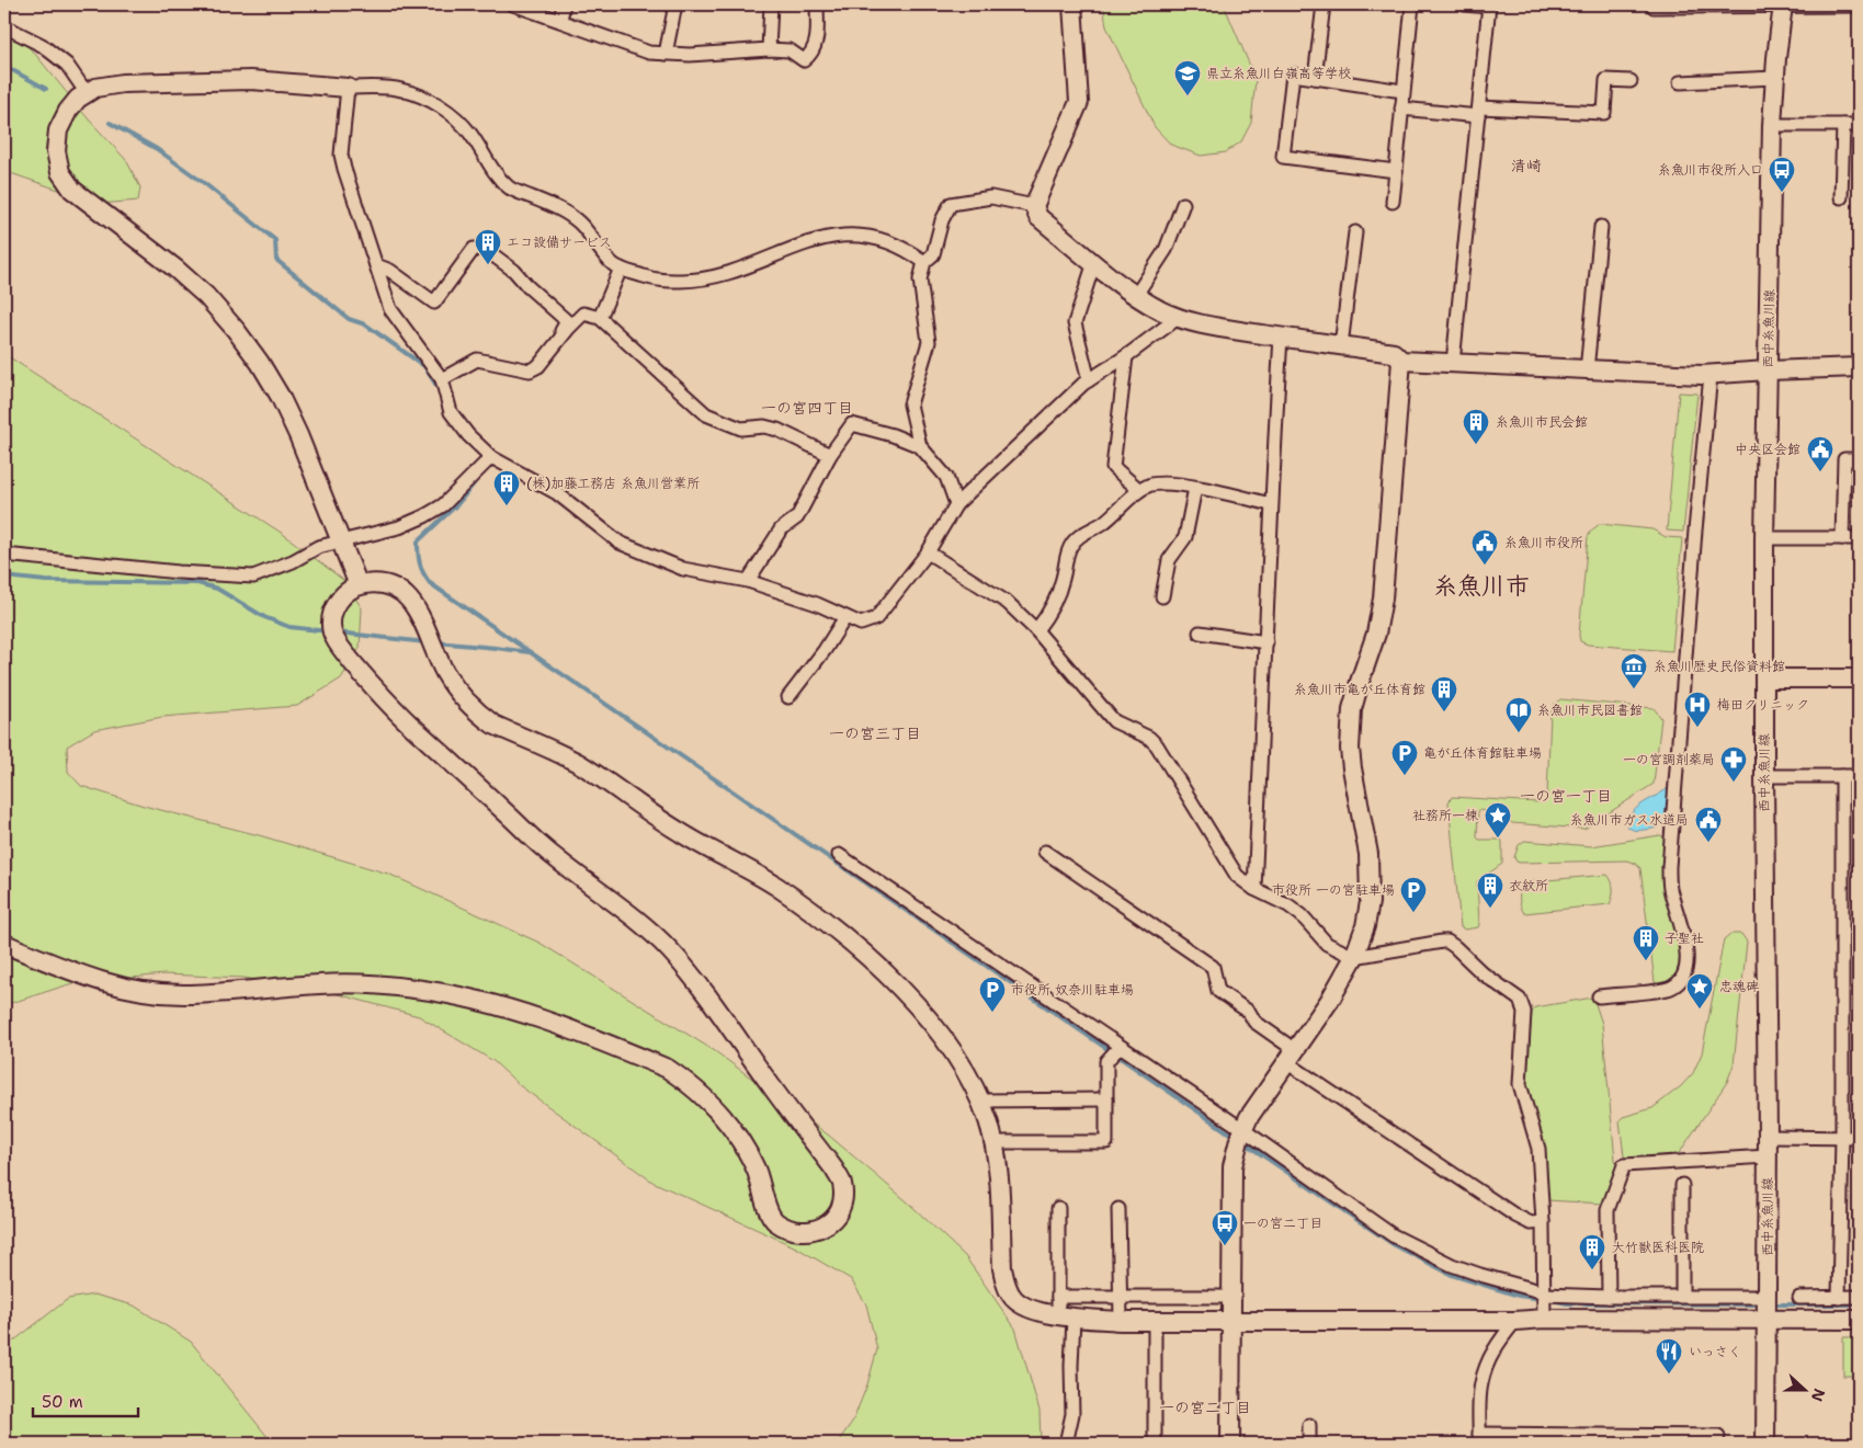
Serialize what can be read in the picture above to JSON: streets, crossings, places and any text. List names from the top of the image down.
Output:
{
  "streets": {
    "street": ["西中糸魚川線"]
  },
  "districts": [
    "清崎",
    "一の宮四丁目",
    "糸魚川市",
    "一の宮三丁目",
    "一の宮一丁目",
    "一の宮二丁目"
  ],
  "places": {
    "school or university": ["県立糸魚川白嶺高等学校"],
    "bus stop": ["糸魚川市役所入口", "一の宮二丁目"],
    "building": [
      "エコ設備サービス",
      "糸魚川市民会館",
      "(株)加藤工務店 糸魚川営業所",
      "糸魚川市亀が丘体育館",
      "衣紋所",
      "子聖社",
      "大竹獣医科医院"
    ],
    "public building": ["中央区会館", "糸魚川市役所", "糸魚川市ガス水道局"],
    "museum": ["糸魚川歴史民俗資料館"],
    "hospital": ["梅田クリニック"],
    "library": ["糸魚川市民図書館"],
    "parking": ["亀が丘体育館駐車場", "市役所 一の宮駐車場", "市役所 奴奈川駐車場"],
    "pharmacy": ["一の宮調剤薬局"],
    "place": ["社務所一棟", "忠魂碑"],
    "restaurant": ["いっさく"]
  },
  "scale_bar": "50 m",
  "north": "right"
}
